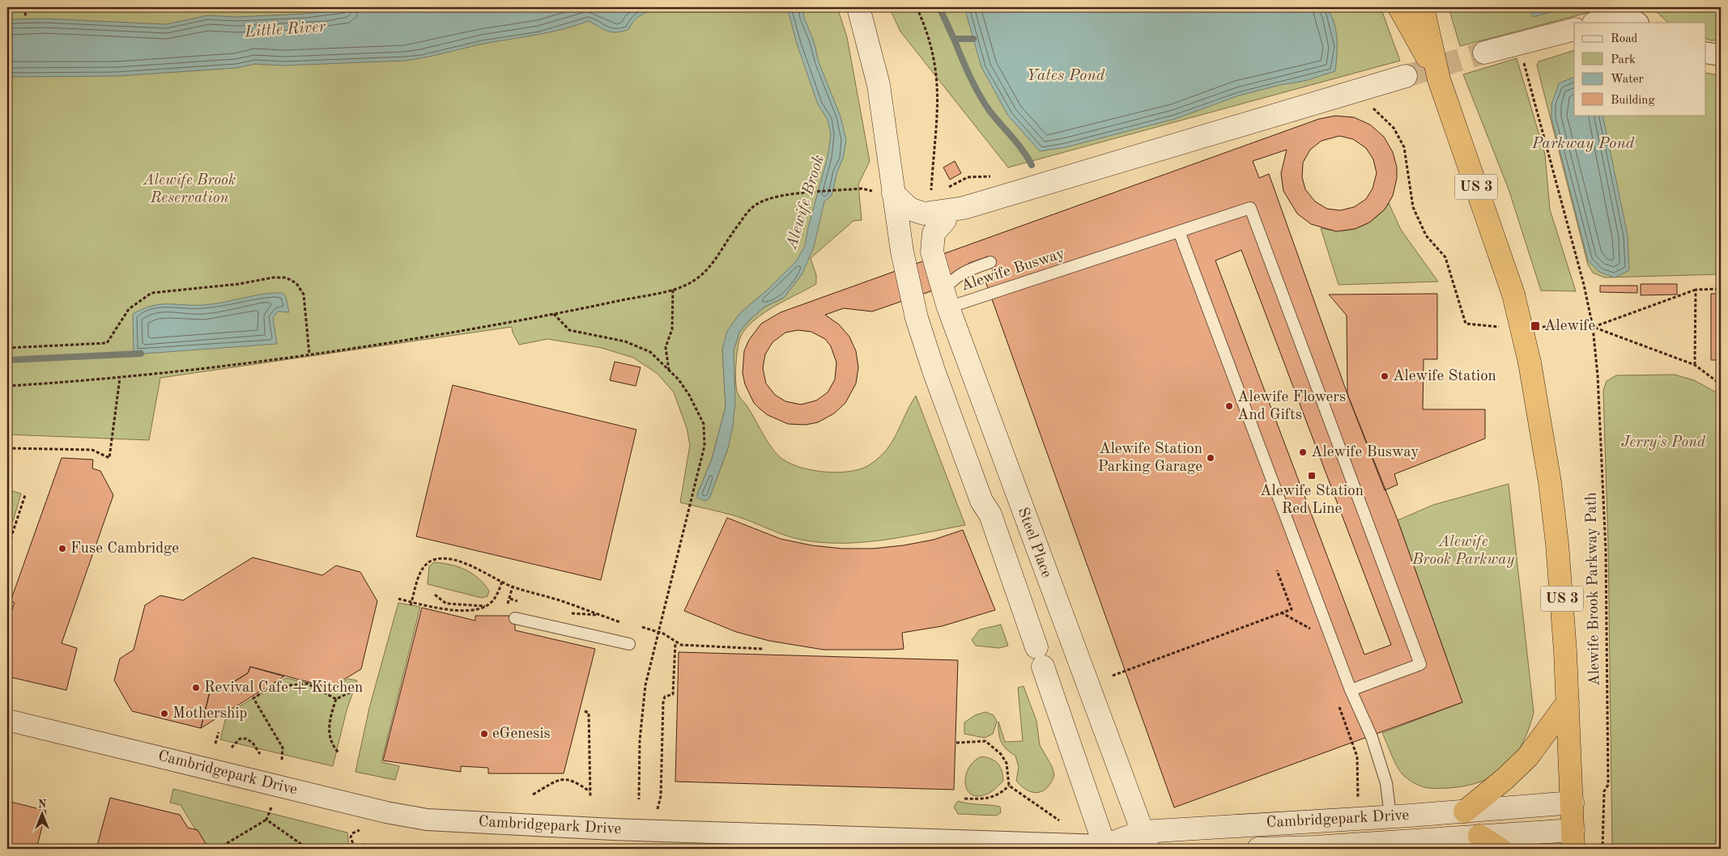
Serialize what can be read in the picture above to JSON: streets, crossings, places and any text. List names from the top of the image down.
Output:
{
  "streets": {
    "highway": ["US 3"],
    "main road": ["Steel Place", "Cambridgepark Drive"],
    "lane": ["Alewife Busway"],
    "path": ["Alewife Brook Parkway Path"]
  },
  "crossings": [
    ["US 3", "Cambridgepark Drive"],
    ["Alewife Busway", "Steel Place"],
    ["Steel Place", "Cambridgepark Drive"]
  ],
  "water": [
    "Little River",
    "Yates Pond",
    "Parkway Pond",
    "Alewife Brook"
  ],
  "parks": ["Alewife Brook Reservation", "Jerry's Pond", "Alewife Brook Parkway"],
  "places": {
    "transit": ["Alewife", "Alewife Station Red Line"],
    "other": [
      "Alewife Station",
      "Alewife Flowers And Gifts",
      "Alewife Busway",
      "Alewife Station Parking Garage",
      "Fuse Cambridge",
      "Revival Cafe + Kitchen",
      "Mothership",
      "eGenesis"
    ]
  },
  "legend": [
    "Road",
    "Park",
    "Water",
    "Building"
  ],
  "north": "top"
}
